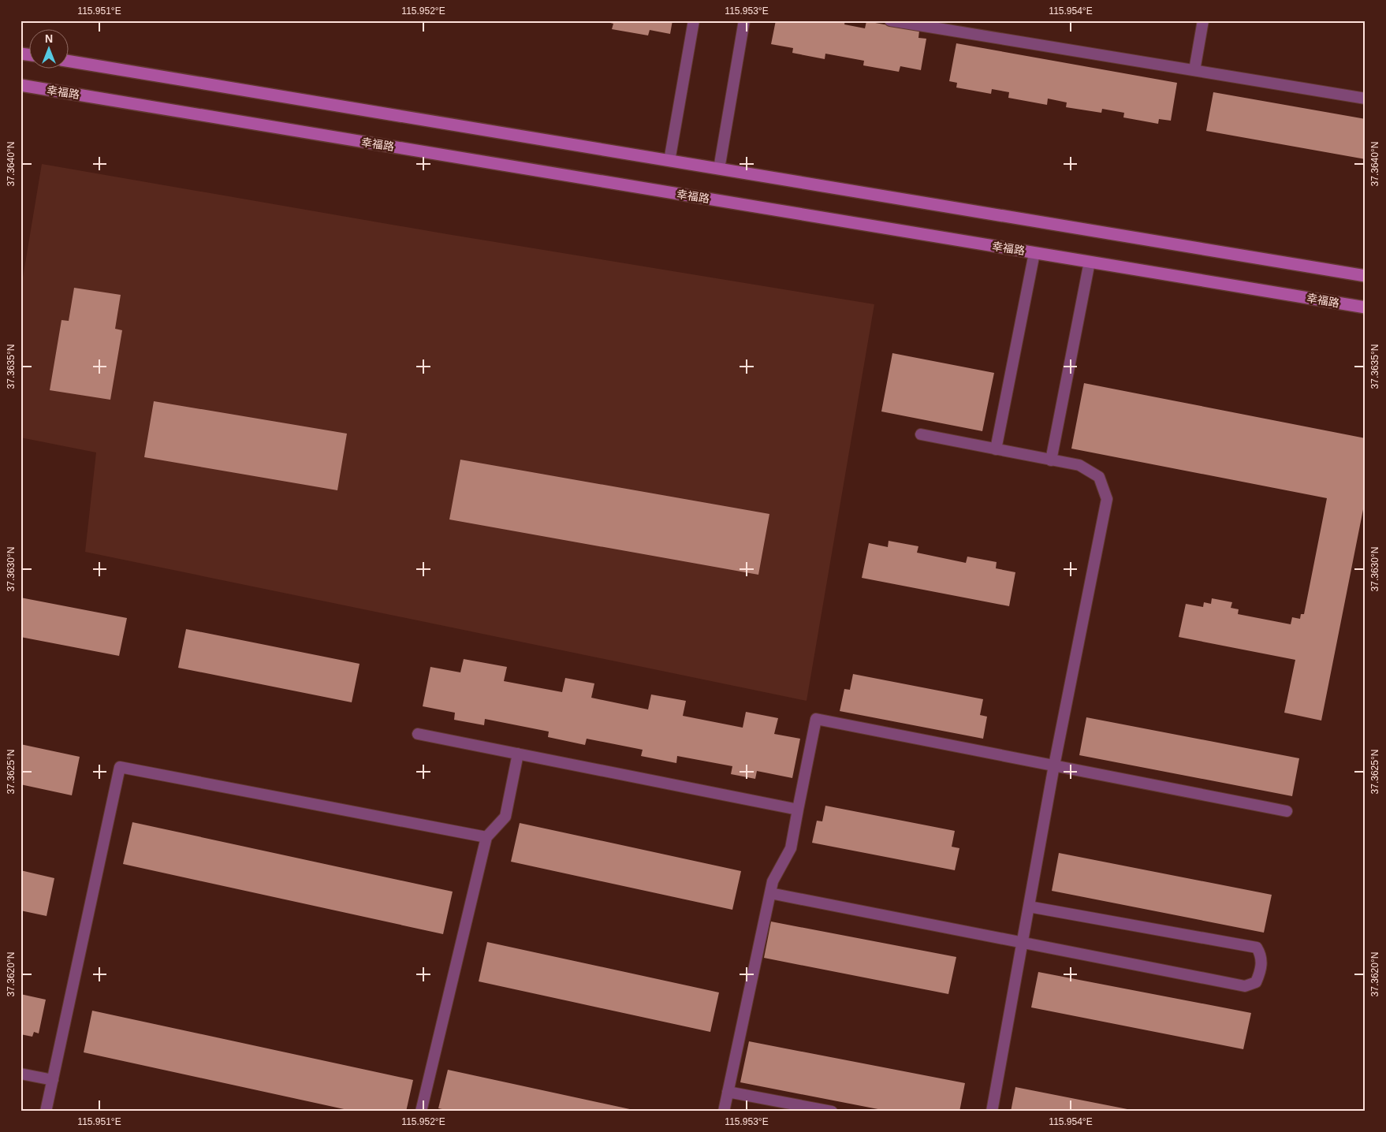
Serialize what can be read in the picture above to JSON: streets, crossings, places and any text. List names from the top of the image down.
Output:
{
  "streets": {
    "street": ["幸福路"]
  },
  "north": "top",
  "coordinates": [
    "115.951°E",
    "115.952°E",
    "115.953°E",
    "115.954°E",
    "37.3640°N",
    "37.3635°N",
    "37.3630°N",
    "37.3625°N",
    "37.3620°N"
  ]
}
